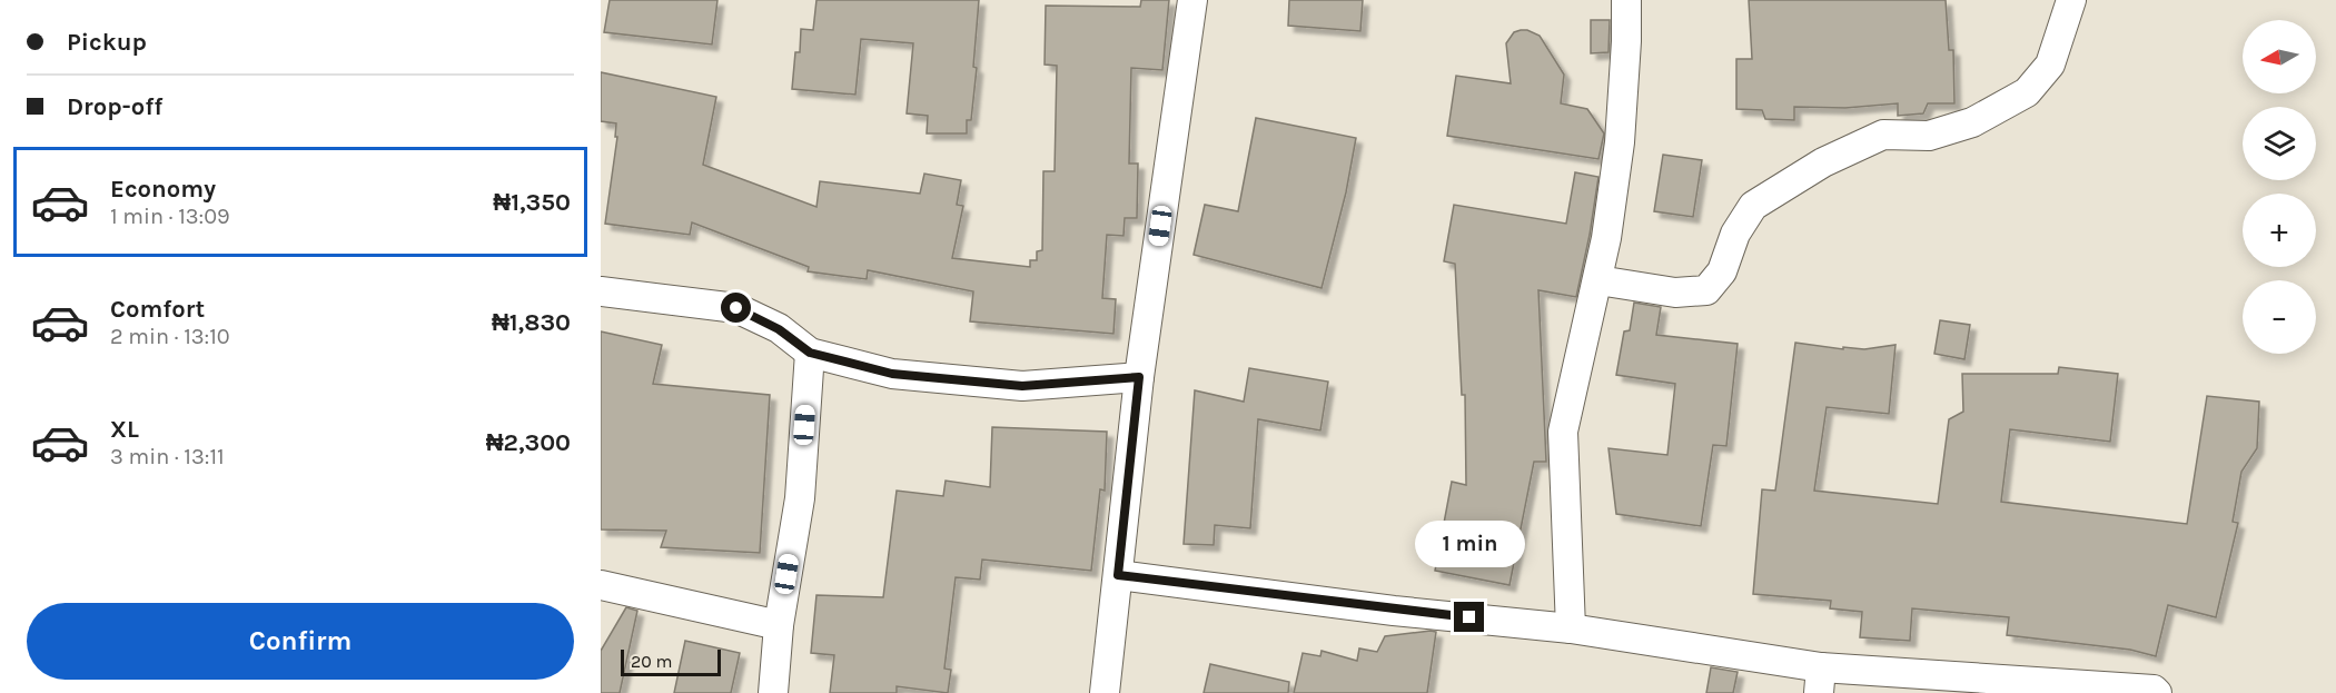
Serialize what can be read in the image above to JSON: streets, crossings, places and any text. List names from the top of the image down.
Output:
{
  "scale_bar": "20 m",
  "north": "left",
  "page": {
    "banner": ["Pickup", "Drop-off"],
    "map_buttons": ["+", "−"],
    "list": [
      {
        "name": "Economy",
        "note": "1 min · 13:09",
        "value": "₦1,350"
      },
      {
        "name": "Comfort",
        "note": "2 min · 13:10",
        "value": "₦1,830"
      },
      {
        "name": "XL",
        "note": "3 min · 13:11",
        "value": "₦2,300"
      }
    ],
    "bubble": "1 min",
    "buttons": "Confirm",
    "scale": "20 m"
  }
}
